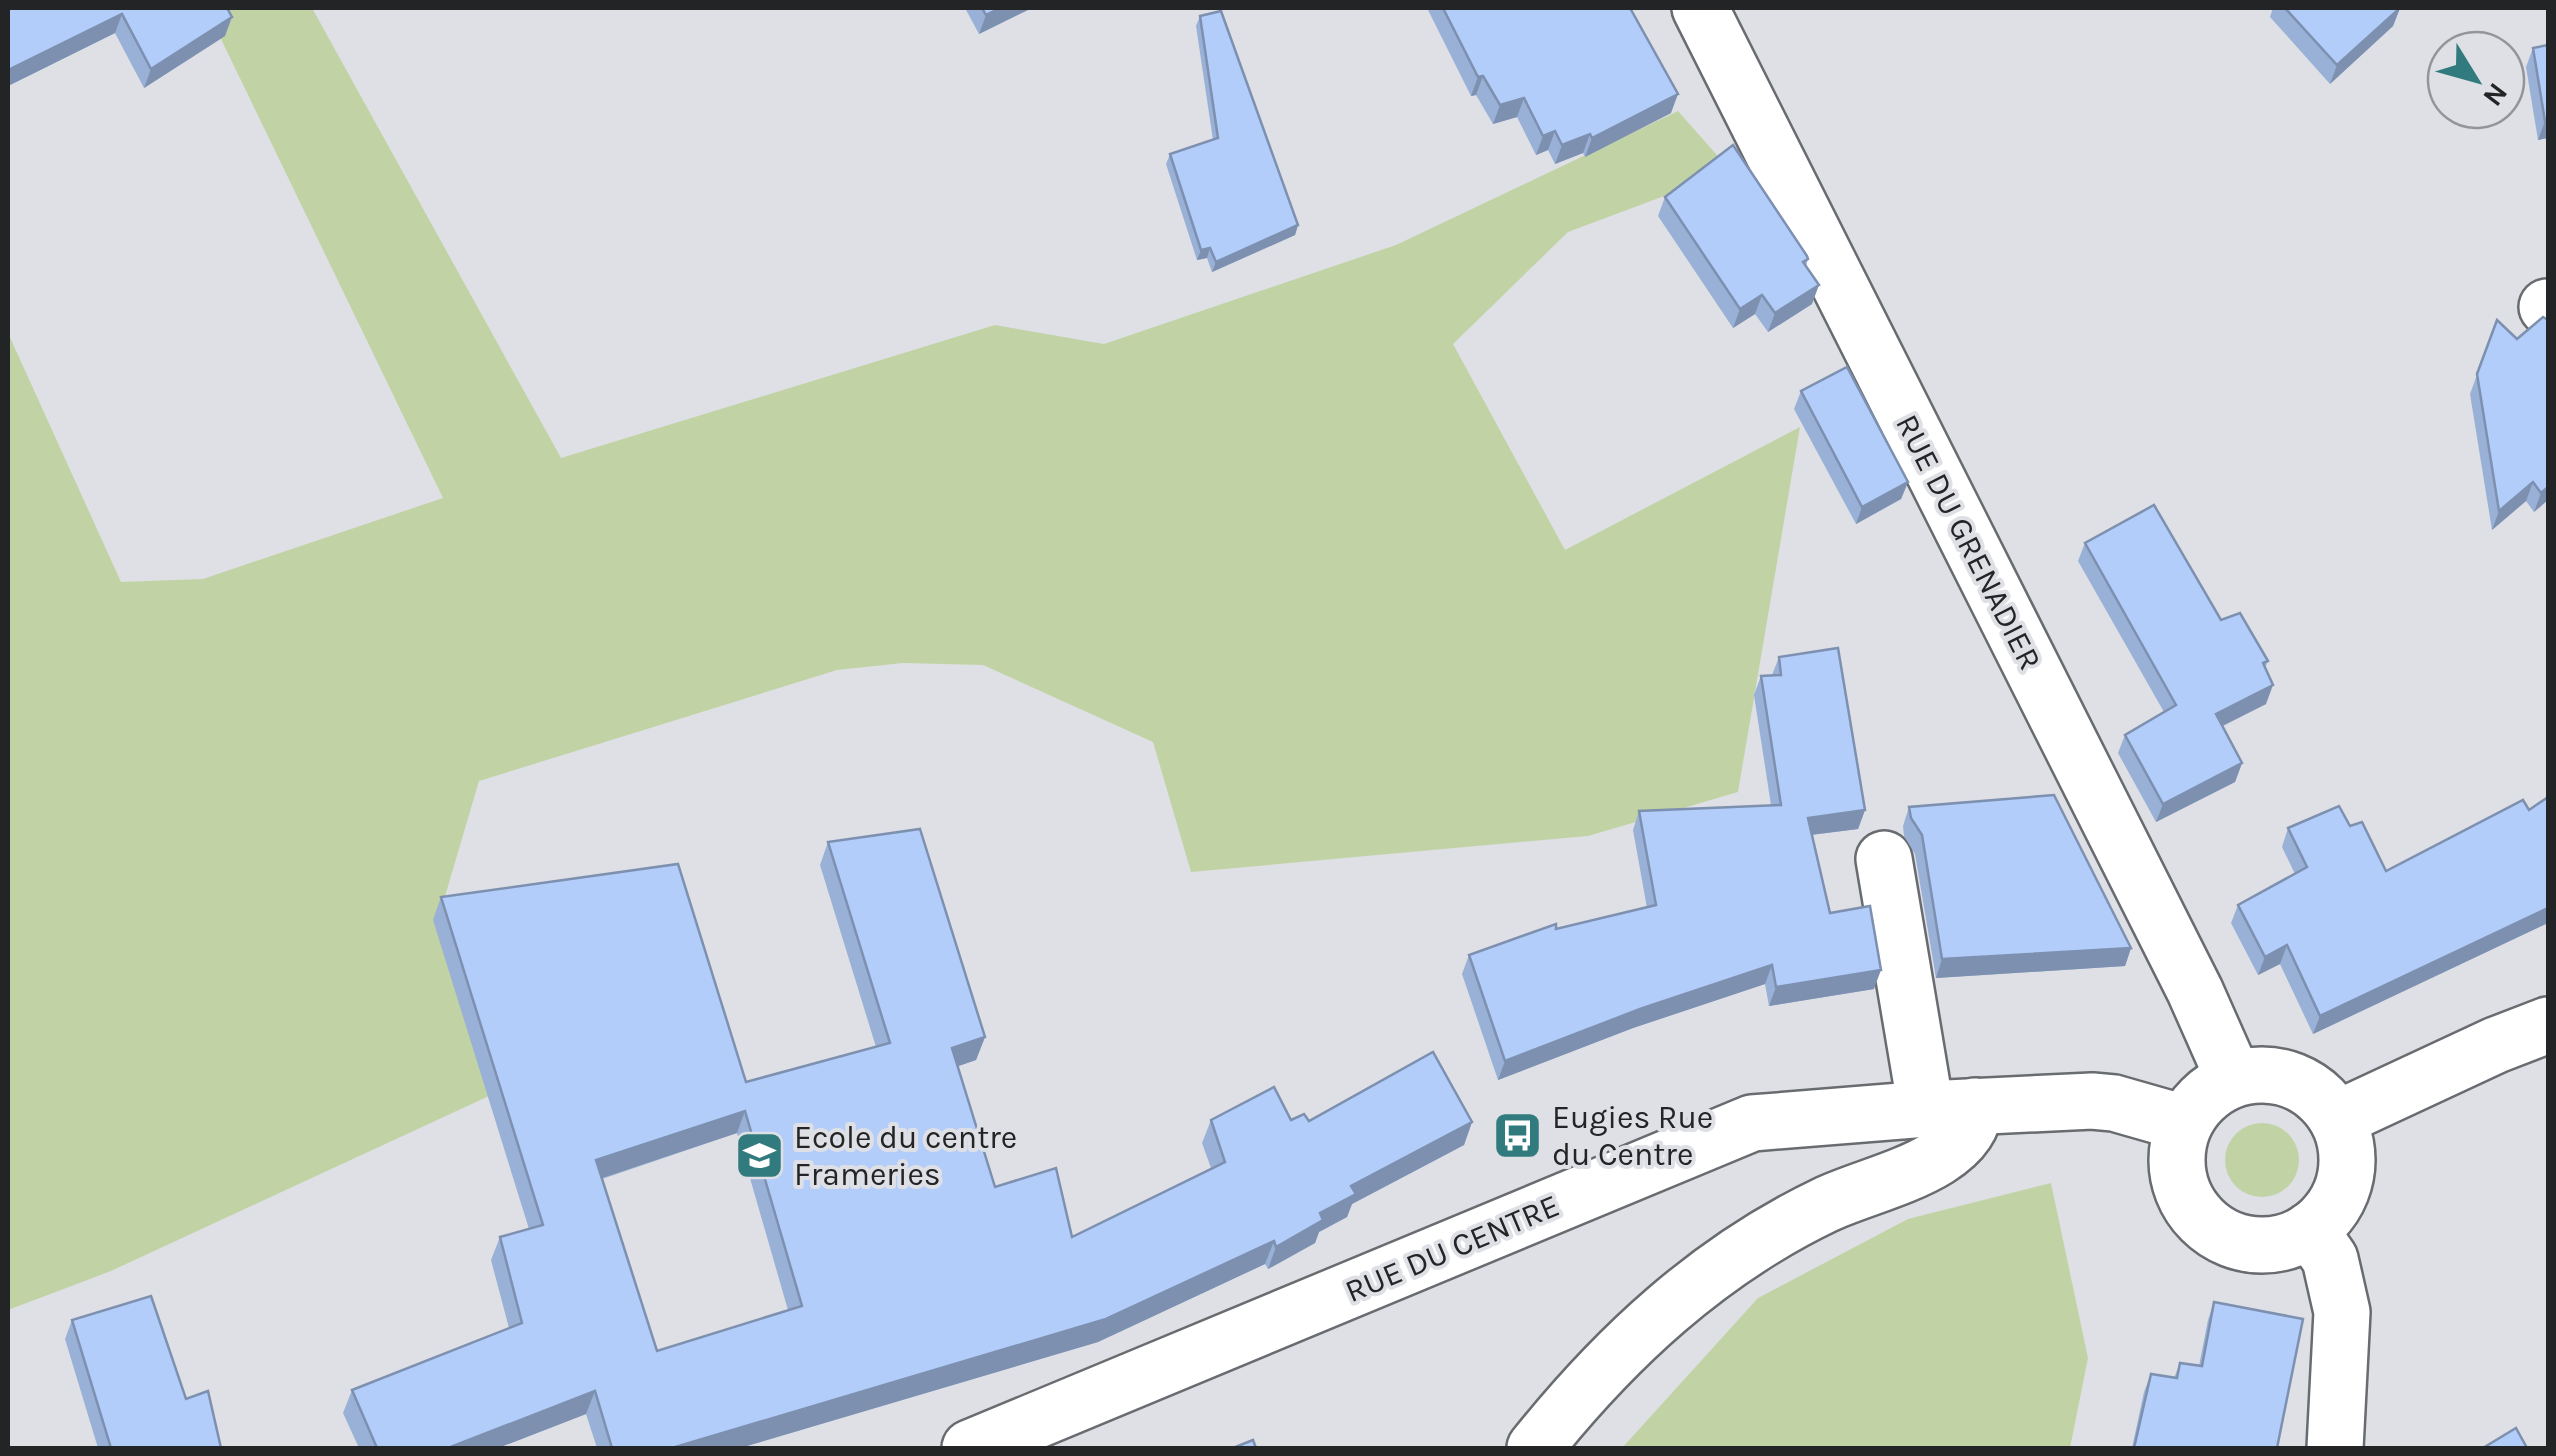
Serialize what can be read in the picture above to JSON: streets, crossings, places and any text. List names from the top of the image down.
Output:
{
  "streets": {
    "street": ["RUE DU GRENADIER", "RUE DU CENTRE"]
  },
  "crossings": [
    ["RUE DU GRENADIER", "RUE DU CENTRE"]
  ],
  "places": {
    "bus stop": ["Eugies Rue du Centre"],
    "school or university": ["Ecole du centre Frameries"]
  },
  "north": "bottom right"
}
